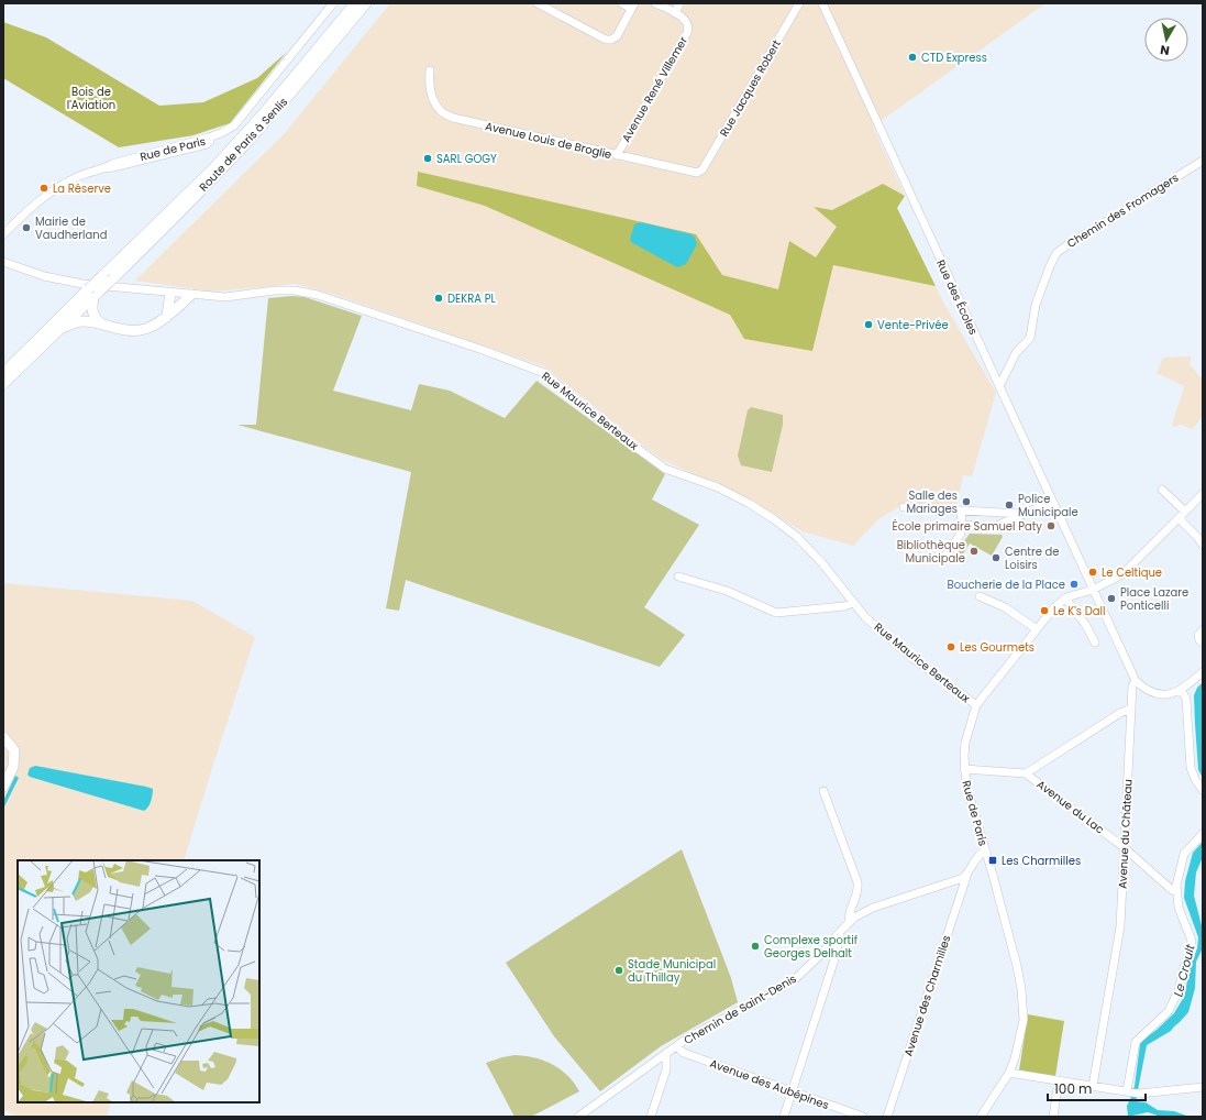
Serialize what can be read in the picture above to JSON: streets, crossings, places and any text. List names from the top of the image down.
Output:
{
  "streets": {
    "main road": ["Route de Paris à Senlis"],
    "street": [
      "Rue Jacques Robert",
      "Avenue René Villemer",
      "Avenue Louis de Broglie",
      "Rue de Paris",
      "Chemin des Fromagers",
      "Rue des Écoles",
      "Rue Maurice Berteaux",
      "Avenue du Lac",
      "Avenue du Château",
      "Avenue des Charmilles",
      "Chemin de Saint-Denis",
      "Avenue des Aubépines"
    ]
  },
  "crossings": [
    ["Rue Jacques Robert", "Avenue Louis de Broglie"],
    ["Avenue René Villemer", "Avenue Louis de Broglie"],
    ["Route de Paris à Senlis", "Rue Maurice Berteaux"],
    ["Rue de Paris", "Rue des Écoles"],
    ["Rue de Paris", "Rue Maurice Berteaux"],
    ["Chemin des Fromagers", "Rue des Écoles"],
    ["Avenue du Lac", "Avenue du Château"],
    ["Avenue des Charmilles", "Chemin de Saint-Denis"],
    ["Chemin de Saint-Denis", "Avenue des Aubépines"]
  ],
  "water": ["Le Croult"],
  "parks": ["Bois de l'Aviation"],
  "places": {
    "other": [
      "CTD Express",
      "SARL GOGY",
      "La Réserve",
      "Mairie de Vaudherland",
      "DEKRA PL",
      "Vente-Privée",
      "Salle des Mariages",
      "Police Municipale",
      "École primaire Samuel Paty",
      "Bibliothèque Municipale",
      "Centre de Loisirs",
      "Le Celtique",
      "Boucherie de la Place",
      "Place Lazare Ponticelli",
      "Le K's Dall",
      "Les Gourmets",
      "Complexe sportif Georges Delhalt",
      "Stade Municipal du Thillay"
    ],
    "transit": ["Les Charmilles"]
  },
  "scale_bar": "100 m",
  "north": "bottom"
}
